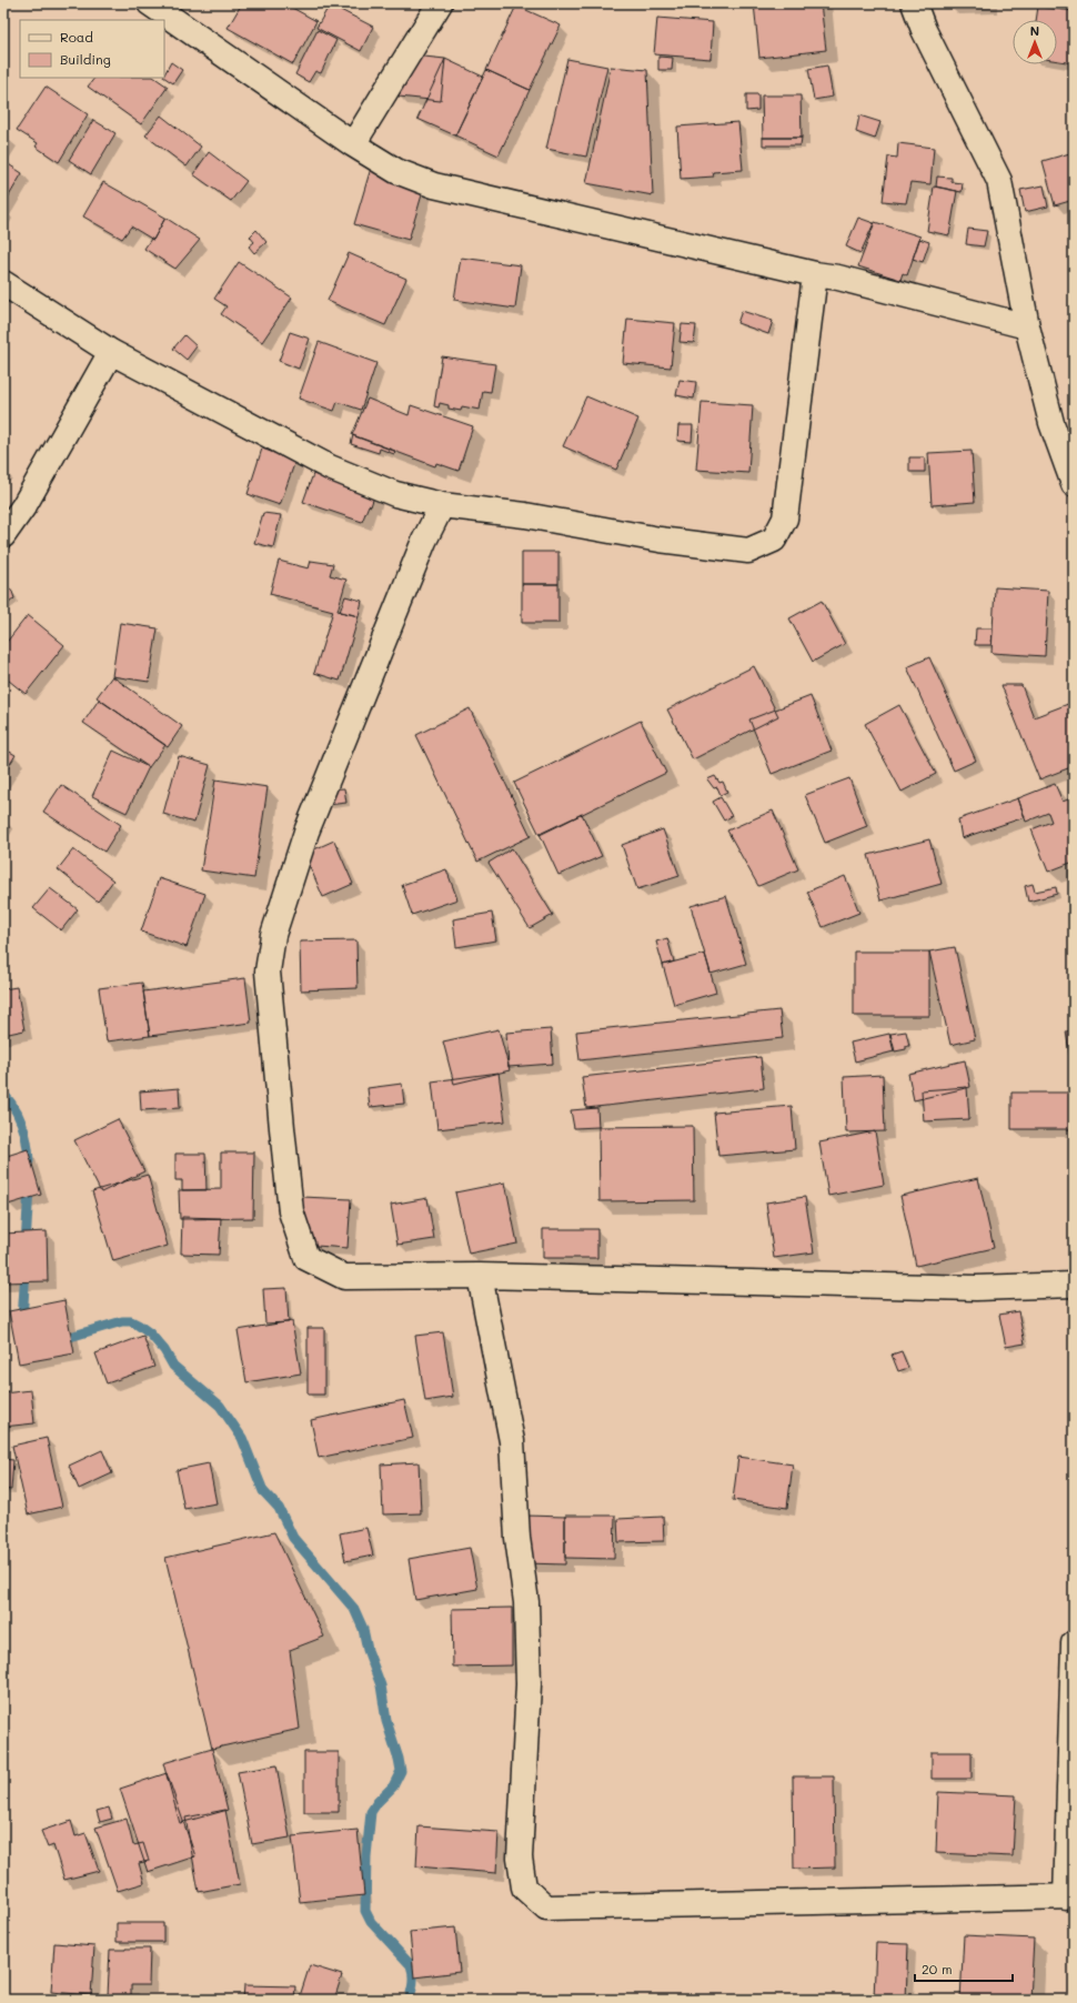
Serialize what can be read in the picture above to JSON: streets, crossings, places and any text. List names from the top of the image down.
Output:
{
  "legend": ["Road", "Building"],
  "scale_bar": "20 m",
  "north": "top"
}
